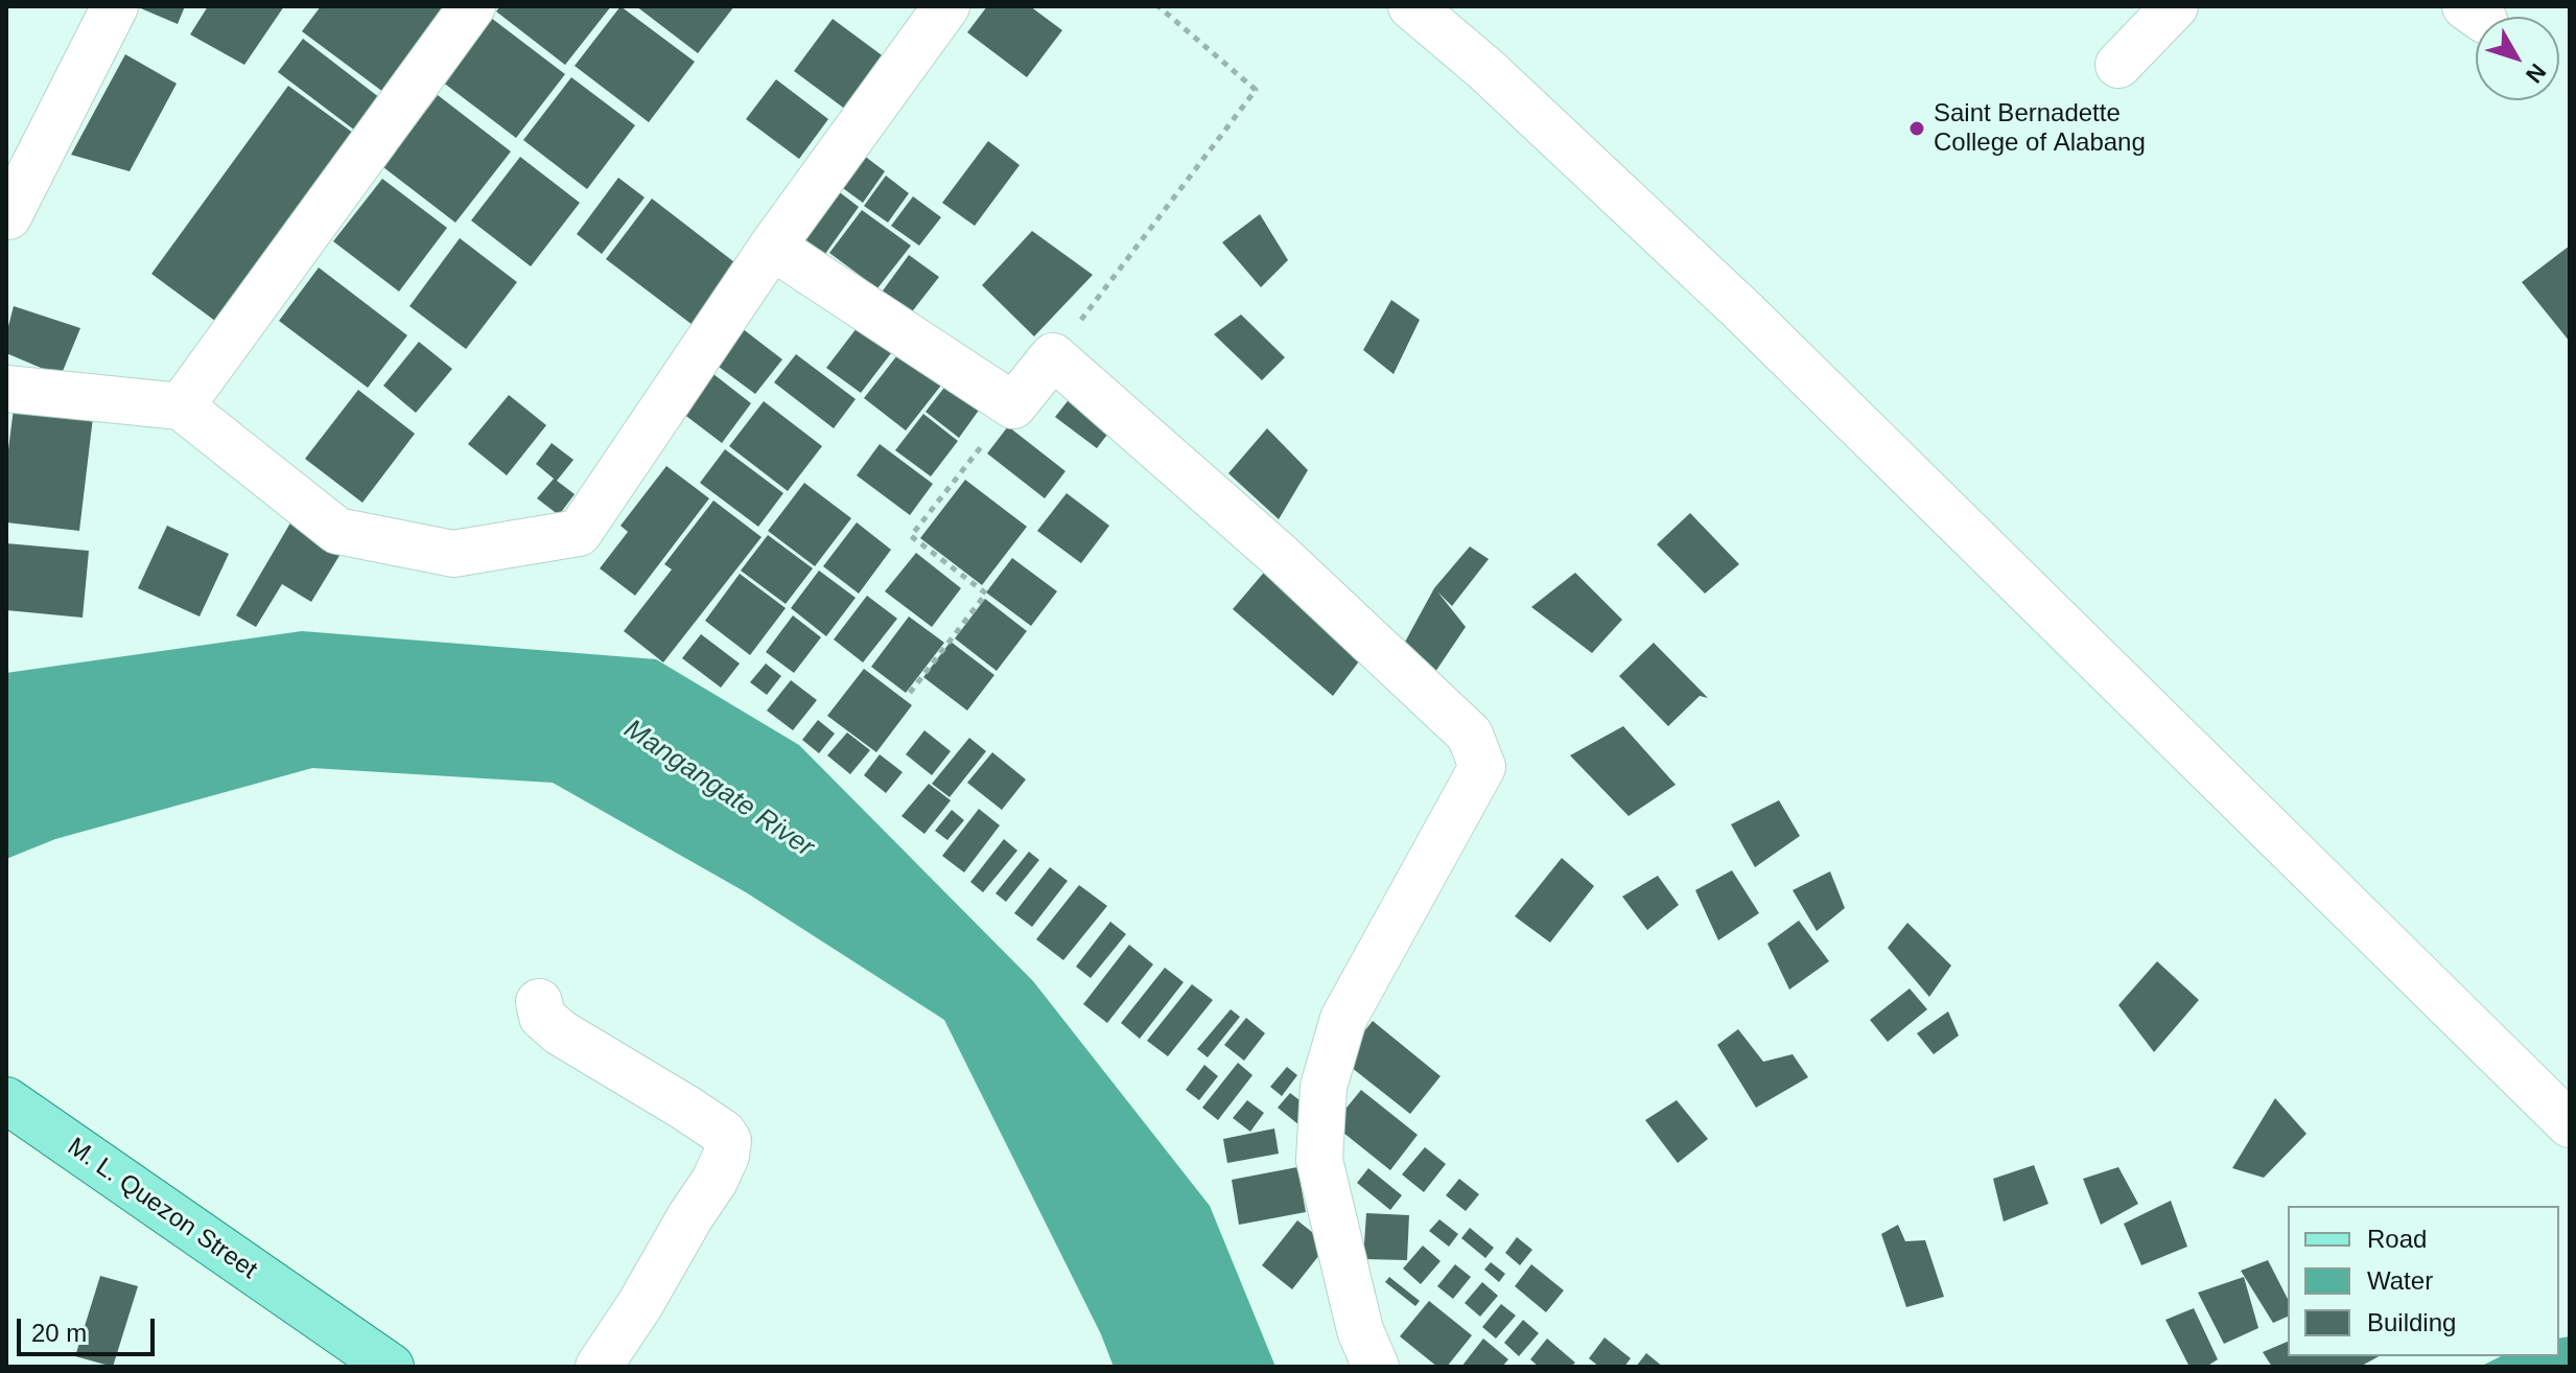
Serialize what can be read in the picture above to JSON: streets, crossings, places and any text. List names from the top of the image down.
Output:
{
  "streets": {
    "main road": ["M. L. Quezon Street"]
  },
  "water": ["Mangangate River"],
  "places": ["Saint Bernadette College of Alabang"],
  "legend": ["Road", "Water", "Building"],
  "scale_bar": "20 m",
  "north": "bottom right"
}
